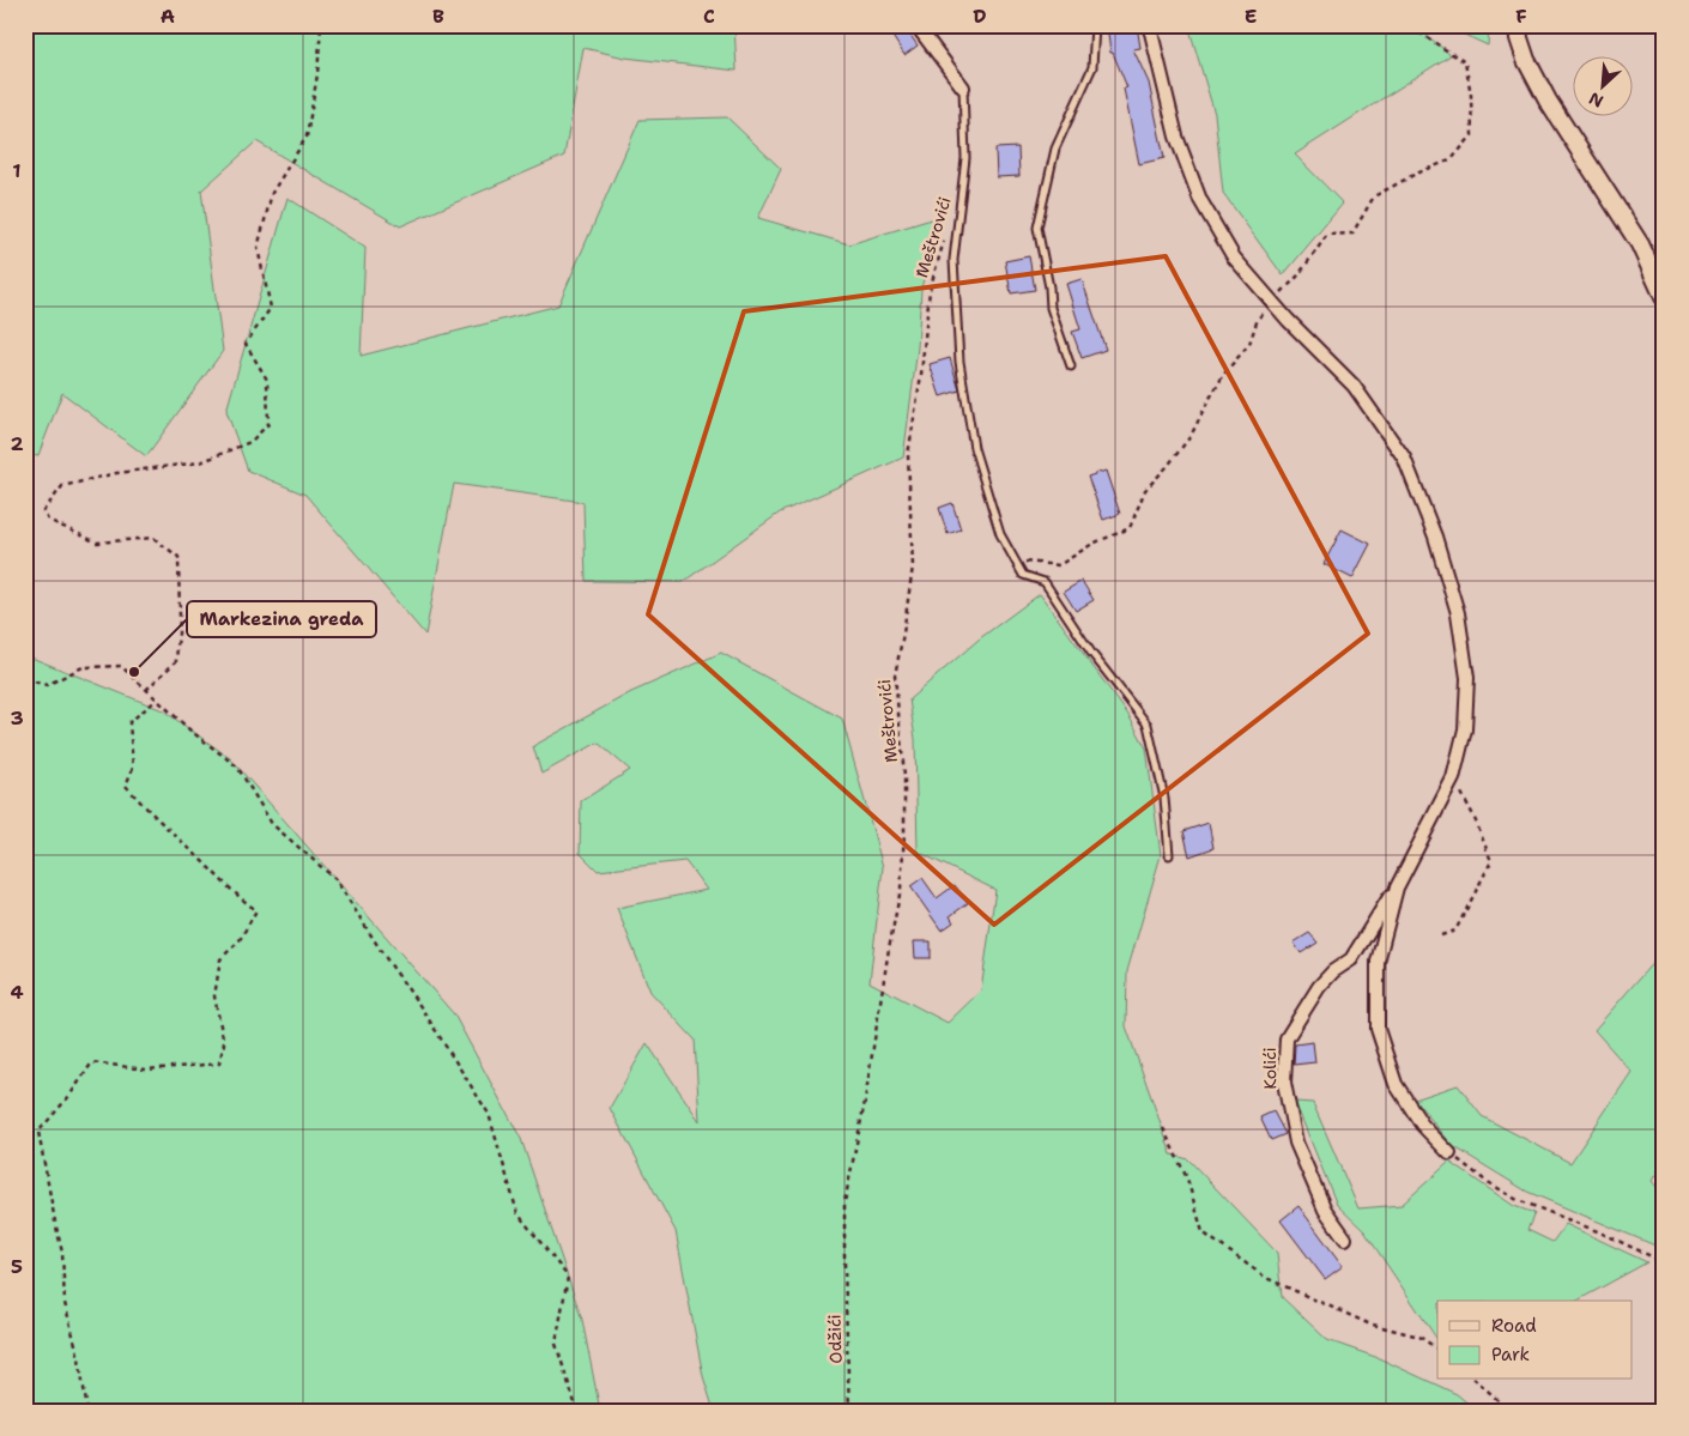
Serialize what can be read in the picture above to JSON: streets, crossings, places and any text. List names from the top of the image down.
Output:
{
  "streets": {
    "street": ["Kolići"],
    "path": ["Meštrovići", "Odžići"]
  },
  "crossings": [
    ["Meštrovići", "Odžići"]
  ],
  "places": ["Markezina greda"],
  "legend": ["Road", "Park"],
  "north": "bottom left",
  "grid": {
    "columns": [
      "A",
      "B",
      "C",
      "D",
      "E",
      "F"
    ],
    "rows": [
      "1",
      "2",
      "3",
      "4",
      "5"
    ]
  }
}
